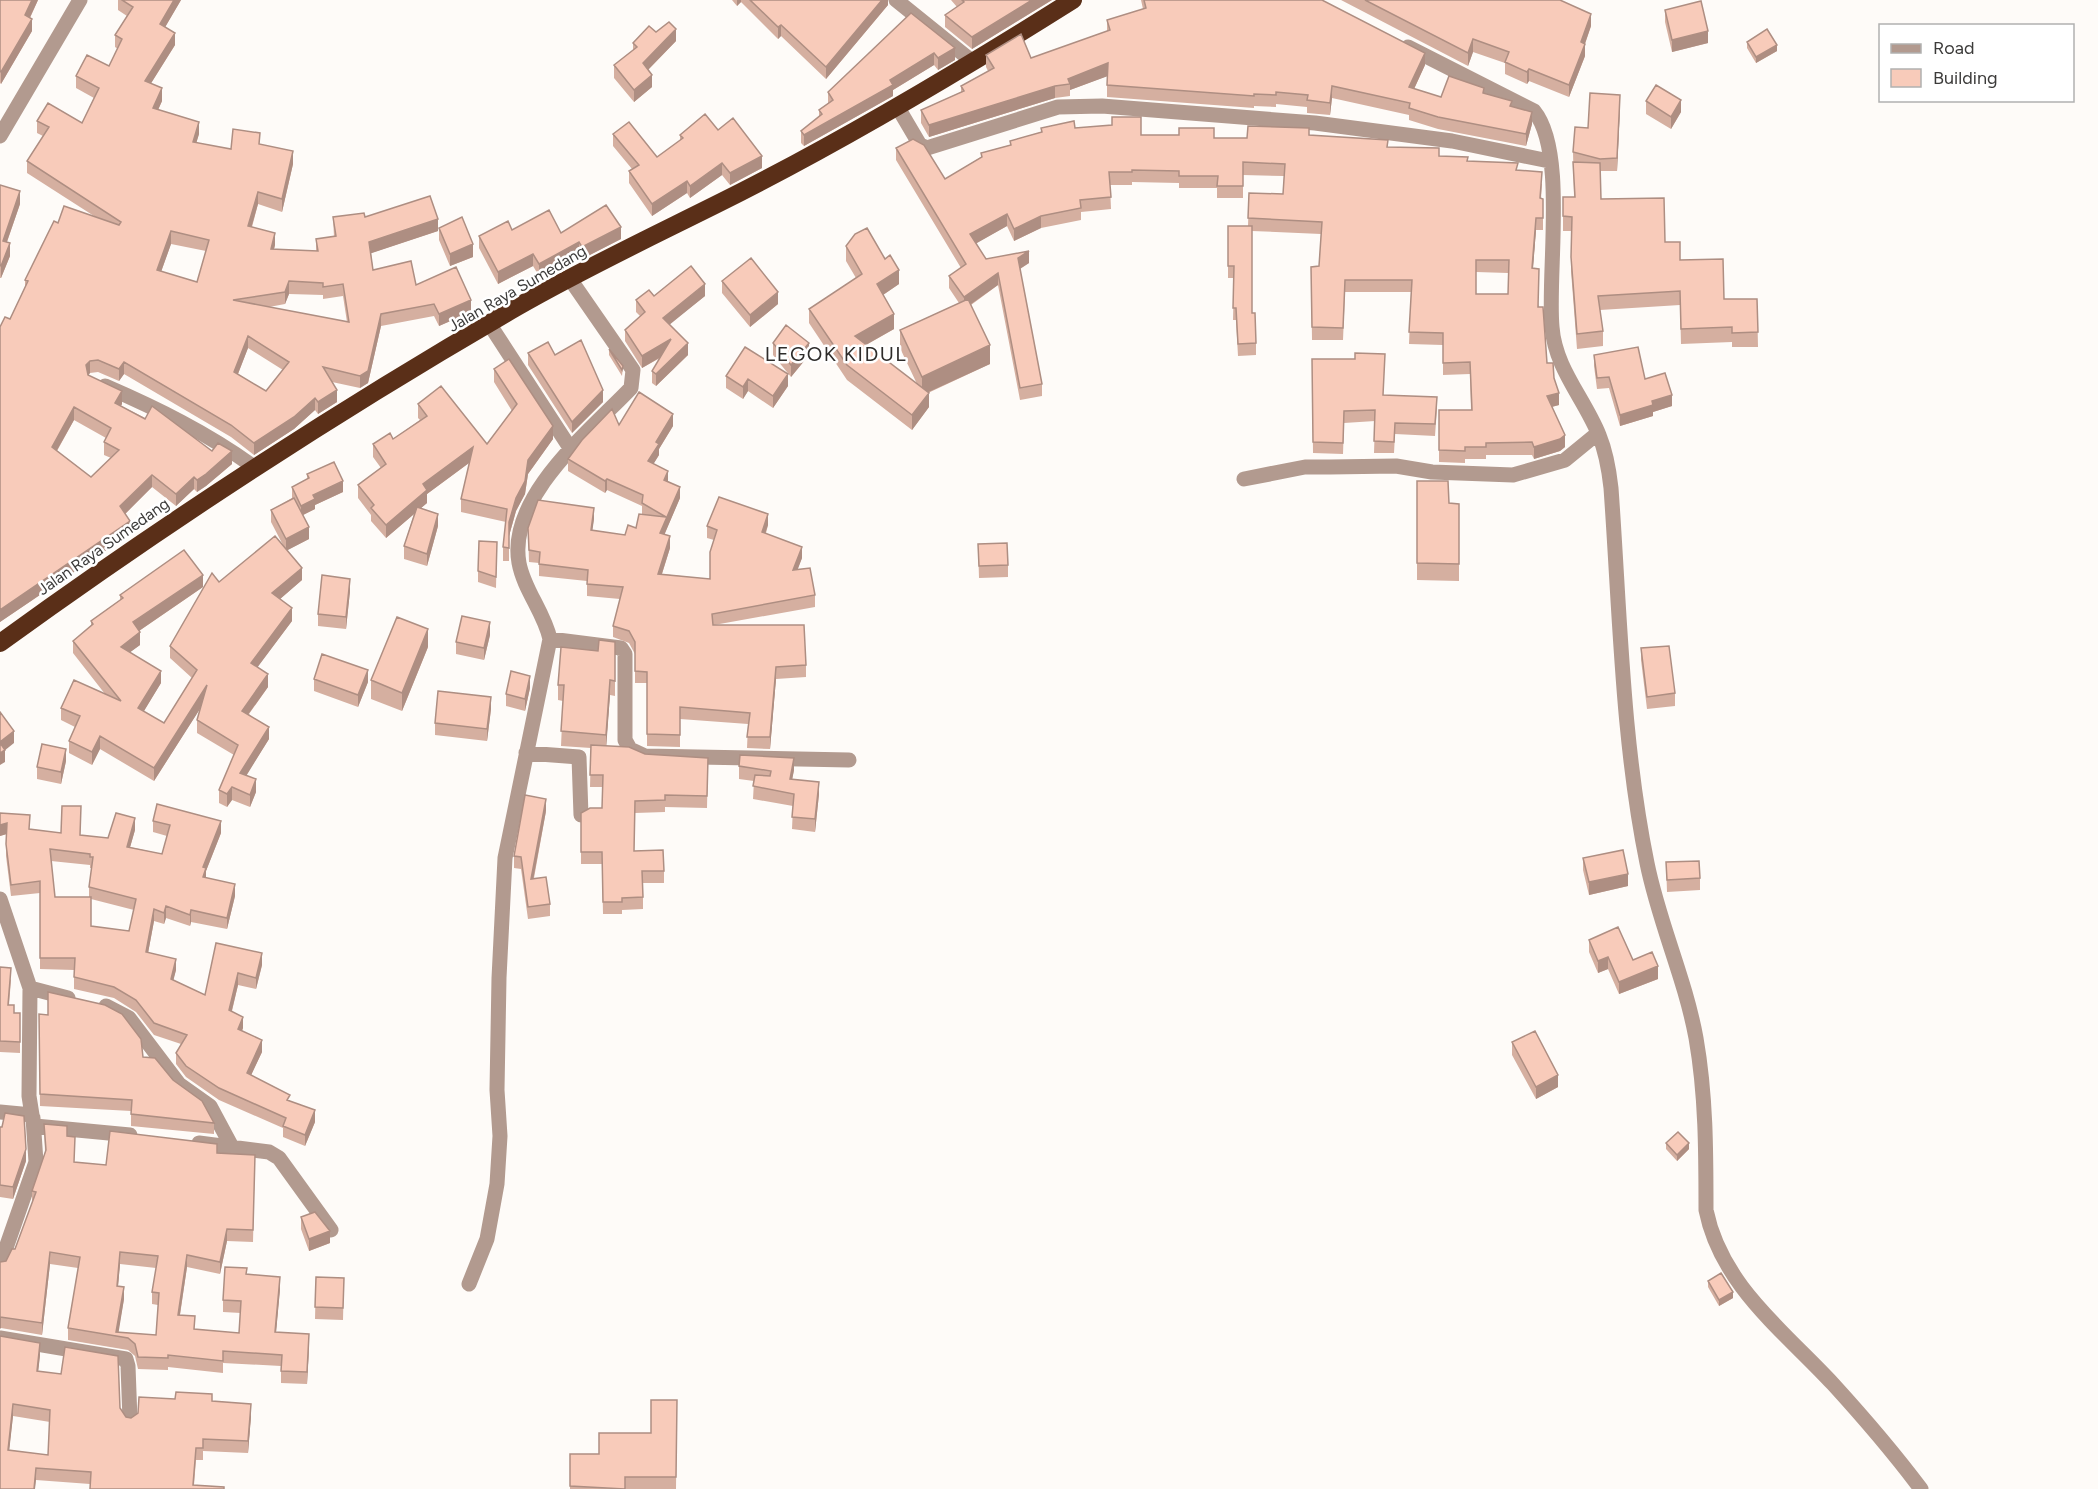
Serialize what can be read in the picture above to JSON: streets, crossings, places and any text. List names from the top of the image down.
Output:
{
  "streets": {
    "highway": ["Jalan Raya Sumedang"]
  },
  "districts": ["LEGOK KIDUL"],
  "legend": ["Road", "Building"]
}
